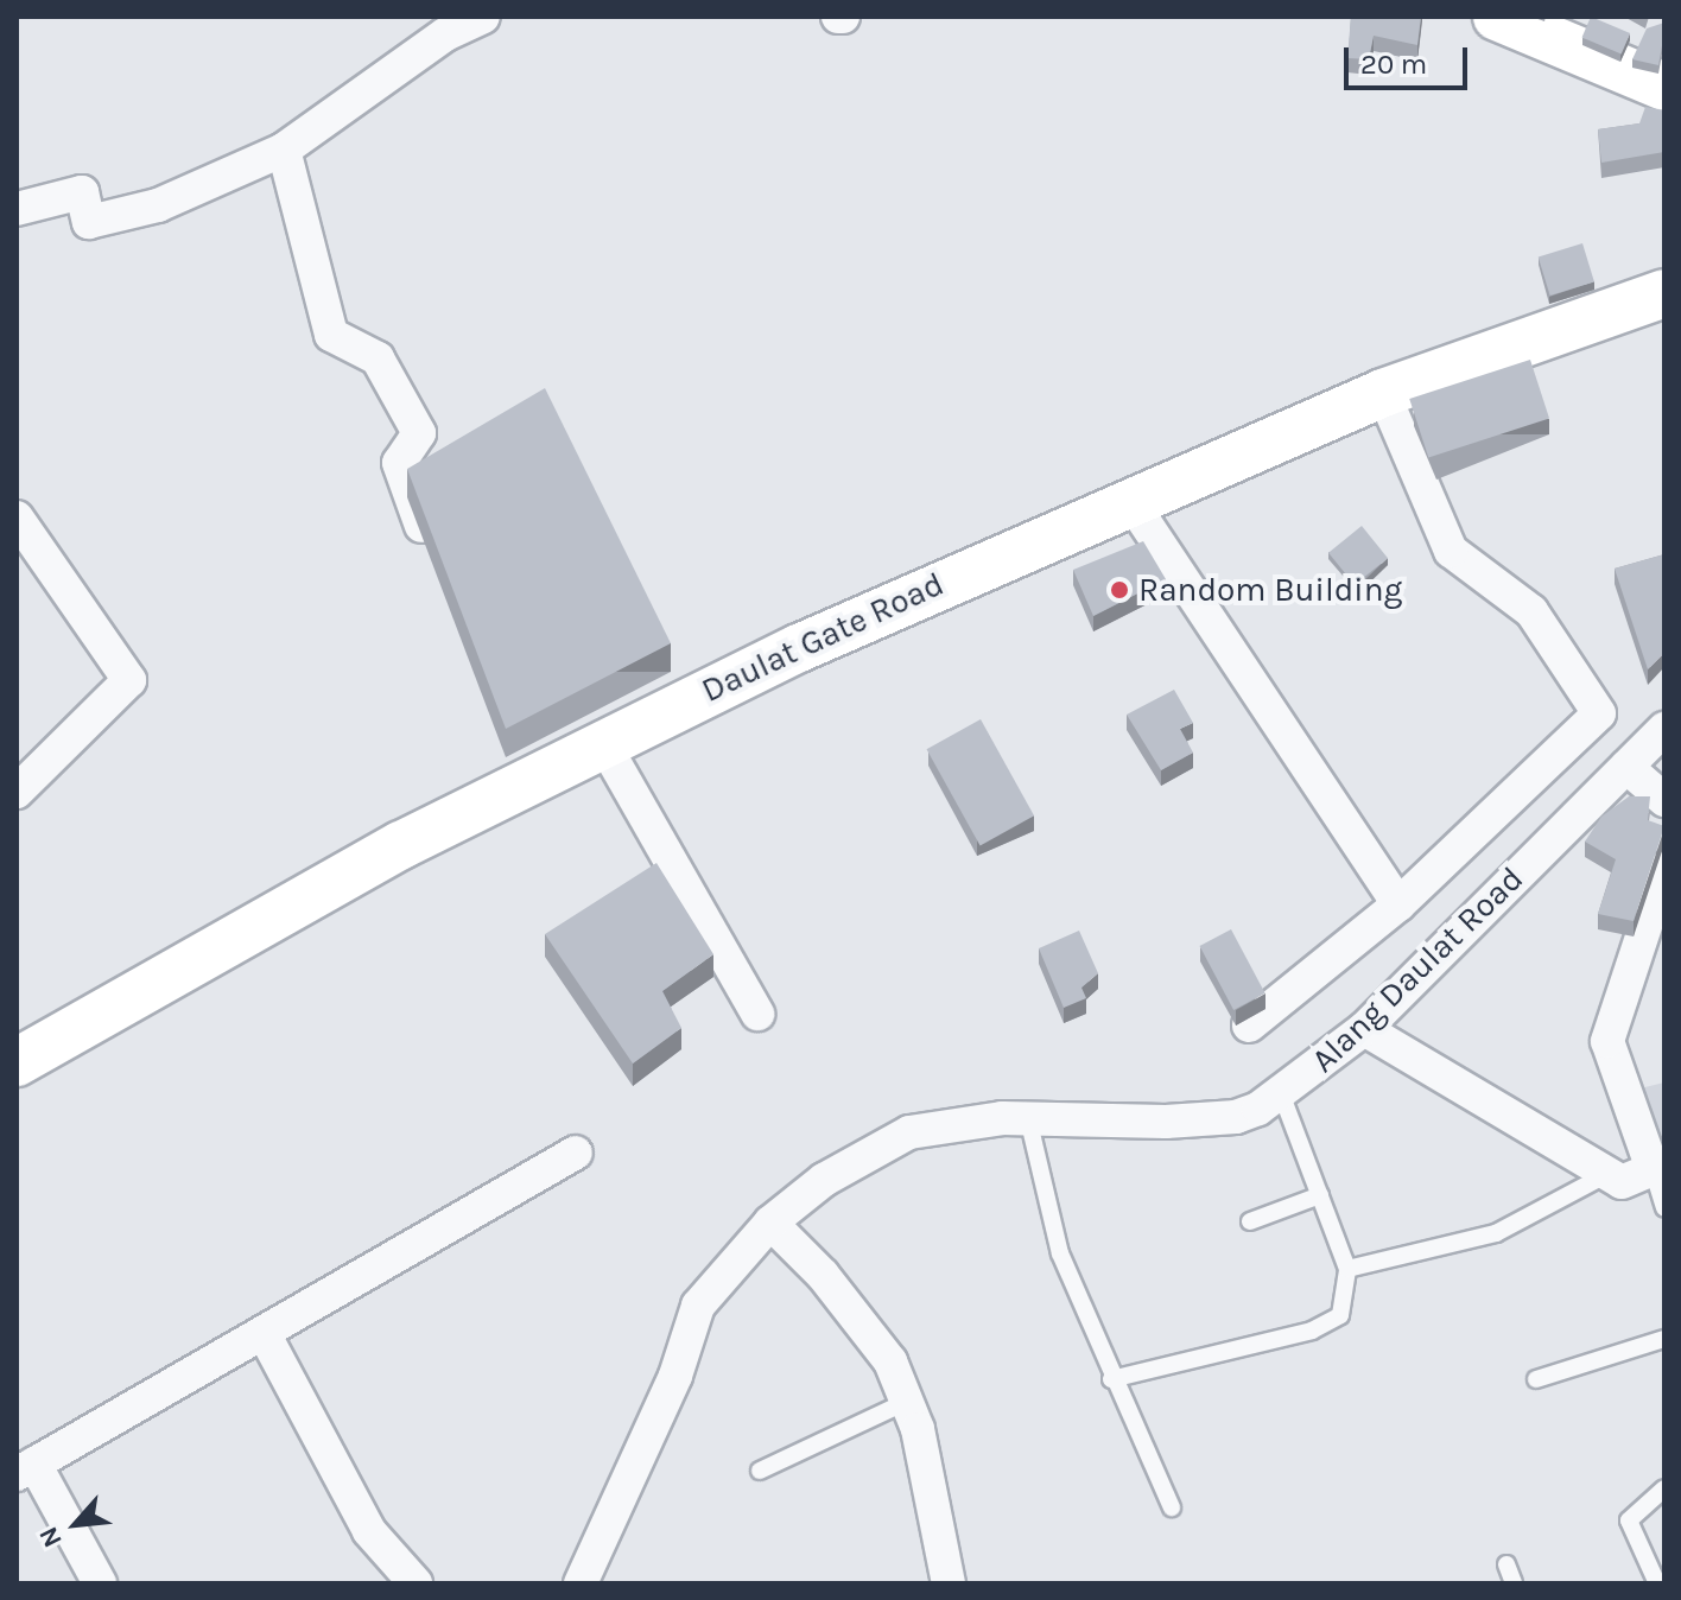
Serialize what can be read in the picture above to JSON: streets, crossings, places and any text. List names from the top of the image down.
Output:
{
  "streets": {
    "main road": ["Daulat Gate Road"],
    "street": ["Alang Daulat Road"]
  },
  "places": ["Random Building"],
  "scale_bar": "20 m",
  "north": "bottom left"
}
